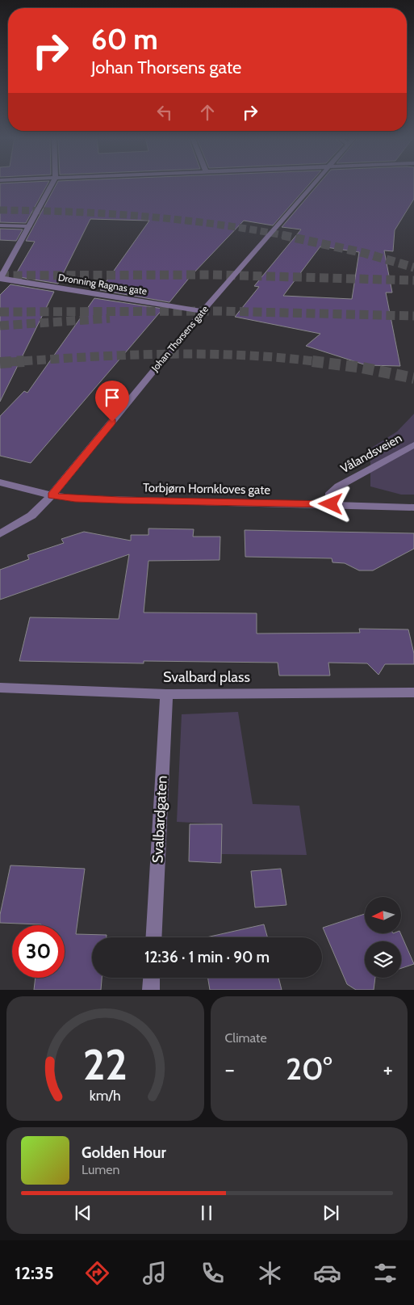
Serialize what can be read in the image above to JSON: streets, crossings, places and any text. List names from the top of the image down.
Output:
{
  "streets": {
    "street": [
      "Dronning Ragnas gate",
      "Johan Thorsens gate",
      "Vålandsveien",
      "Torbjørn Hornkloves gate",
      "Svalbard plass",
      "Svalbardgaten"
    ]
  },
  "crossings": [
    ["Dronning Ragnas gate", "Johan Thorsens gate"],
    ["Johan Thorsens gate", "Torbjørn Hornkloves gate"],
    ["Vålandsveien", "Torbjørn Hornkloves gate"],
    ["Svalbard plass", "Svalbardgaten"]
  ],
  "north": "left",
  "page": {
    "turn": ["60 m", "Johan Thorsens gate"],
    "limit": "30",
    "trip": "12:36 · 1 min · 90 m",
    "tile": "Climate",
    "heat": ["−", "20°", "+"],
    "song": ["Golden Hour", "Lumen"],
    "tabs": "12:35",
    "gauge": ["22", "km/h"]
  }
}
